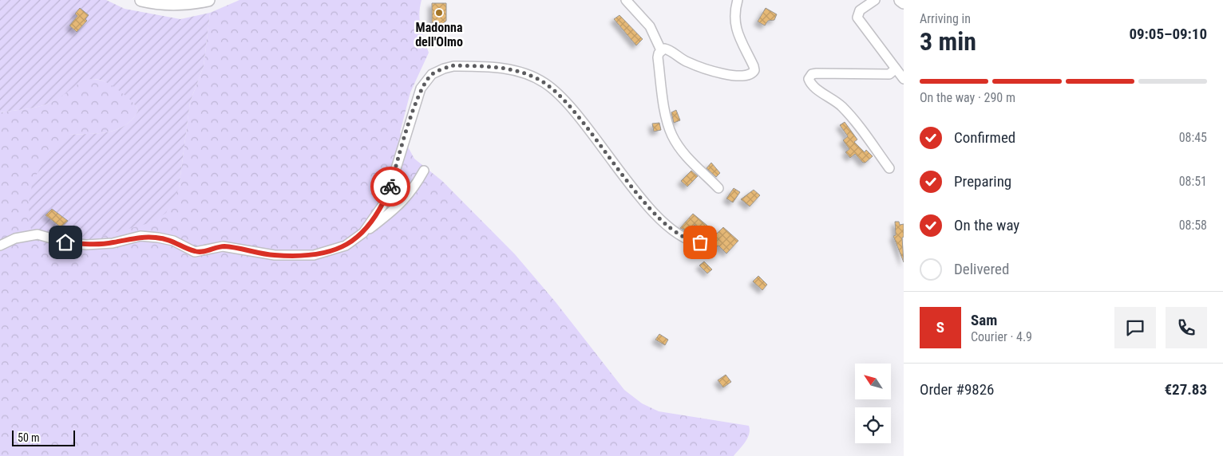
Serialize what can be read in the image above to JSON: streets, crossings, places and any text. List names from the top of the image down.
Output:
{
  "places": ["Madonna dell'Olmo"],
  "scale_bar": "50 m",
  "north": "top left",
  "page": {
    "heading": ["3 min", "Arriving in", "09:05–09:10"],
    "panel": [
      "Sam",
      "Courier · 4.9",
      "Order #9826",
      "€27.83"
    ],
    "bar": "On the way · 290 m",
    "list": [
      ["Confirmed", "08:45"],
      ["Preparing", "08:51"],
      ["On the way", "08:58"],
      "Delivered"
    ],
    "round": "S",
    "scale": "50 m"
  }
}
